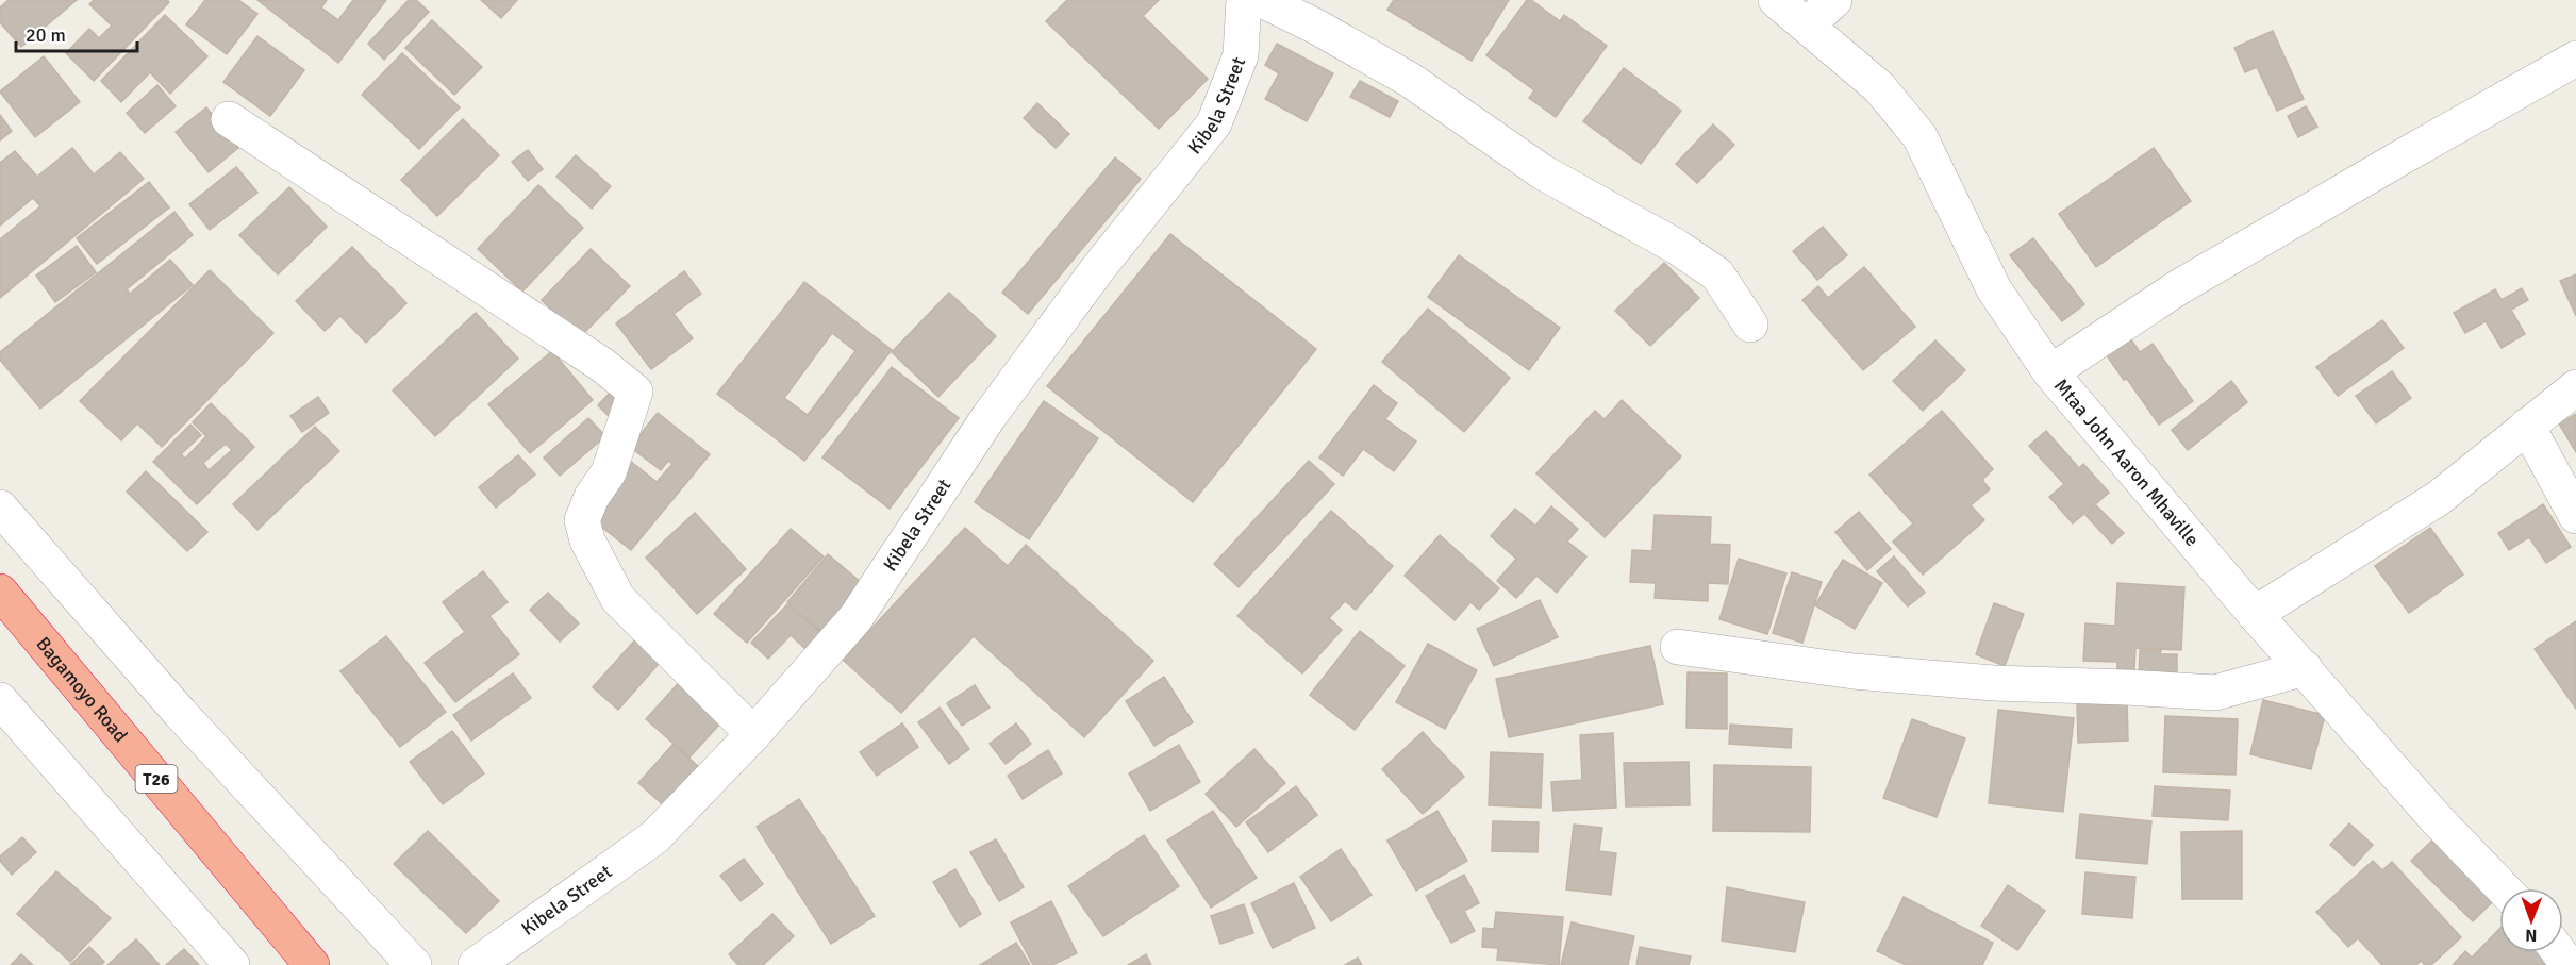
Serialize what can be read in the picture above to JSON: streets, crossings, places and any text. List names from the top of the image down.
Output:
{
  "streets": {
    "highway": ["Bagamoyo Road", "T26"],
    "street": ["Kibela Street", "Mtaa John Aaron Mhaville"]
  },
  "scale_bar": "20 m",
  "north": "bottom"
}
